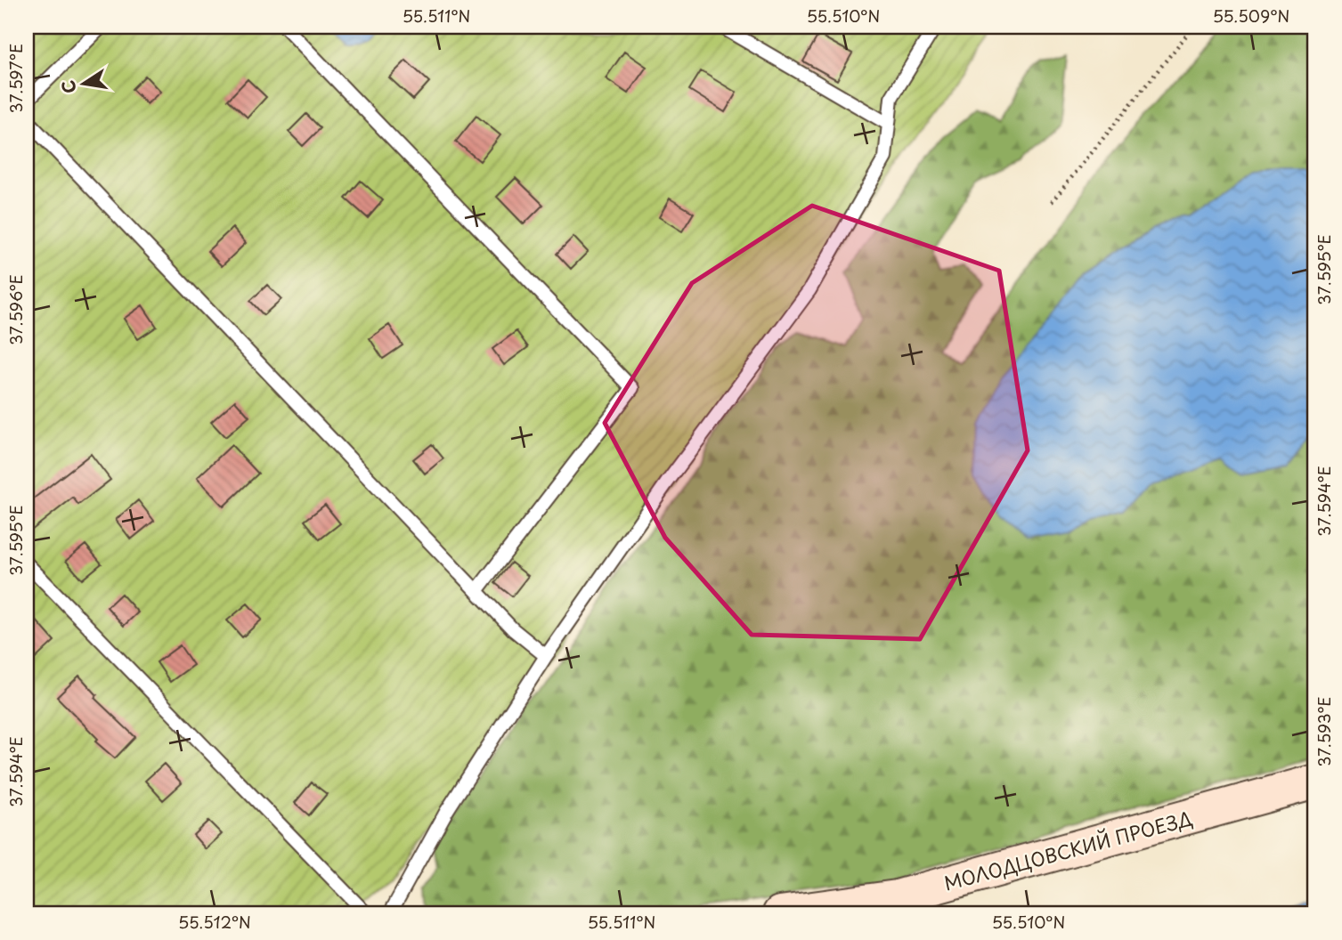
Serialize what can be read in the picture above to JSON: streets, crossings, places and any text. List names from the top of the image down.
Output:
{
  "streets": {
    "street": ["МОЛОДЦОВСКИЙ ПРОЕЗД"]
  },
  "north": "left",
  "coordinates": [
    "55.511°N",
    "55.510°N",
    "55.509°N",
    "37.597°E",
    "37.595°E",
    "37.596°E",
    "37.594°E",
    "37.593°E",
    "55.512°N"
  ]
}
